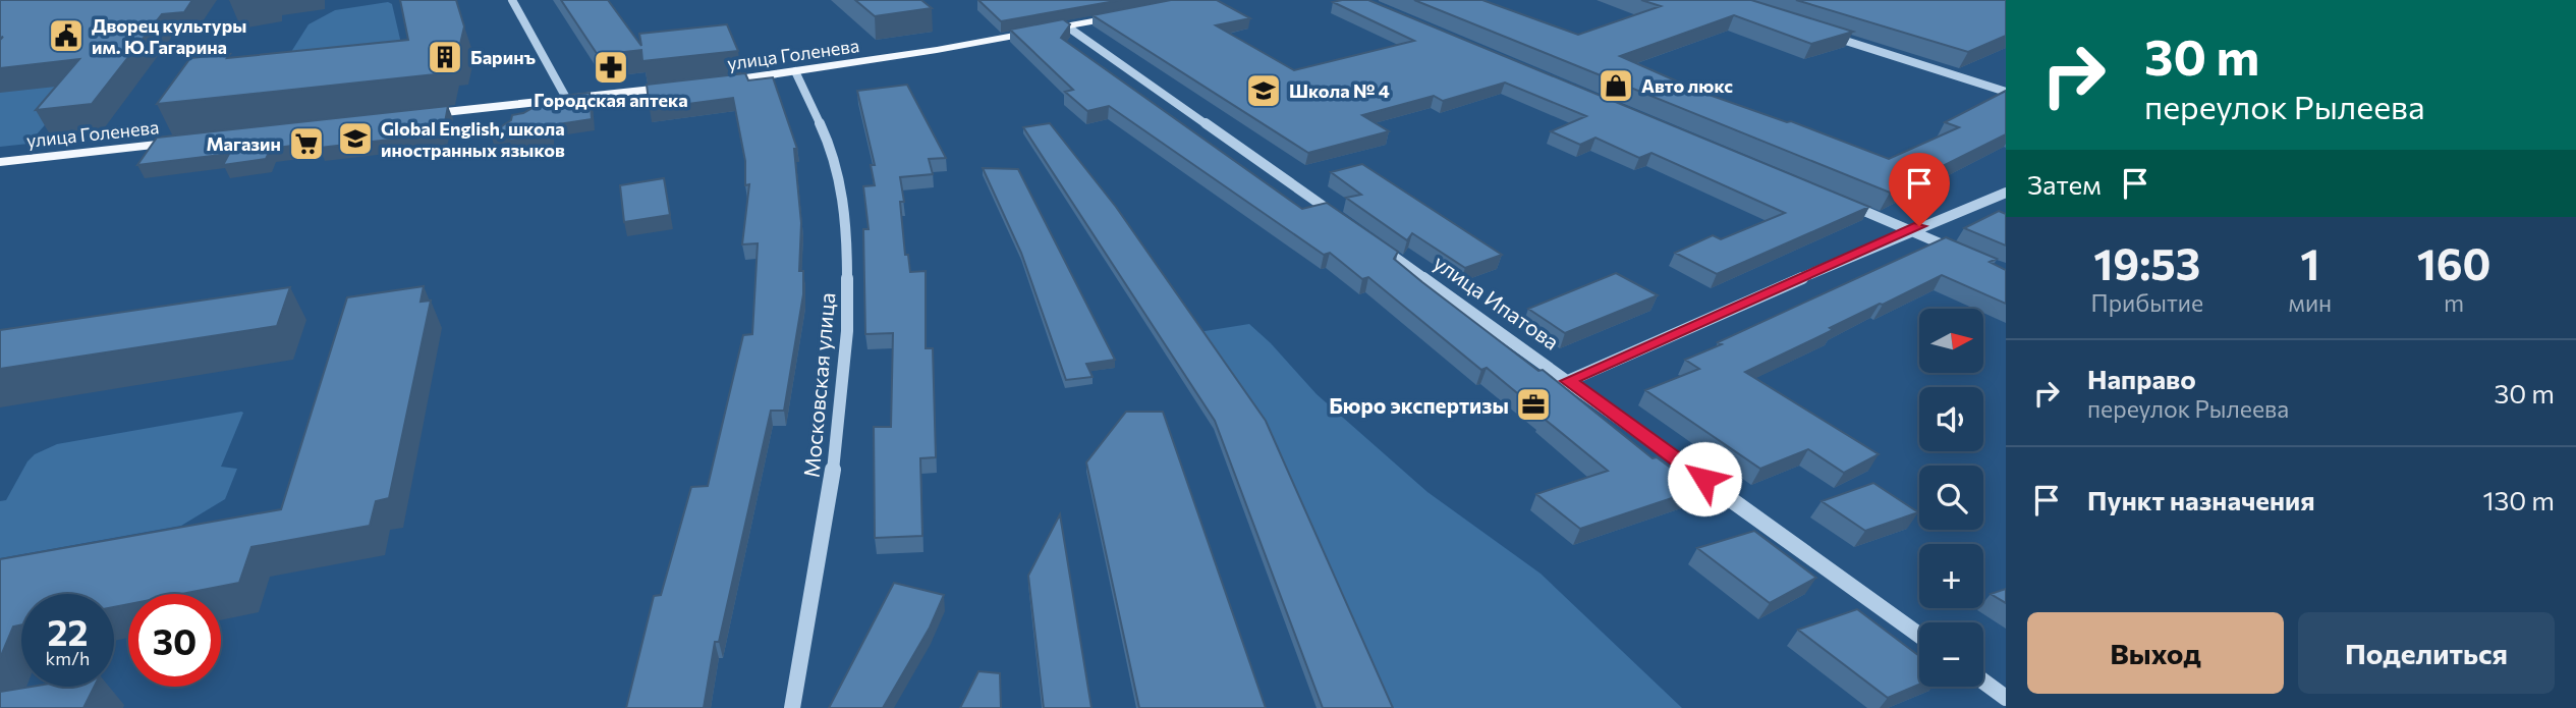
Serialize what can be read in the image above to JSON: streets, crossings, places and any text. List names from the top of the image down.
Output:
{
  "streets": {
    "main road": ["улица Голенева"],
    "street": ["улица Ипатова", "Московская улица"]
  },
  "crossings": [
    ["улица Голенева", "Московская улица"]
  ],
  "places": {
    "public building": ["Дворец культуры им. Ю.Гагарина"],
    "building": ["Баринъ"],
    "pharmacy": ["Городская аптека"],
    "shop": ["Авто люкс"],
    "school or university": ["Школа № 4", "Global English, школа иностранных языков"],
    "supermarket": ["Магазин"],
    "office": ["Бюро экспертизы"]
  },
  "north": "right",
  "page": {
    "turn": ["30 m", "переулок Рылеева"],
    "then": "Затем",
    "eta": [
      "19:53",
      "Прибытие",
      "1",
      "мин",
      "160",
      "m"
    ],
    "map_buttons": ["+", "−"],
    "list": [
      {
        "name": "Направо",
        "note": "переулок Рылеева",
        "value": "30 m"
      },
      {
        "name": "Пункт назначения",
        "value": "130 m"
      }
    ],
    "speed": "22 km/h",
    "limit": "30",
    "buttons": ["Выход", "Поделиться"]
  }
}
